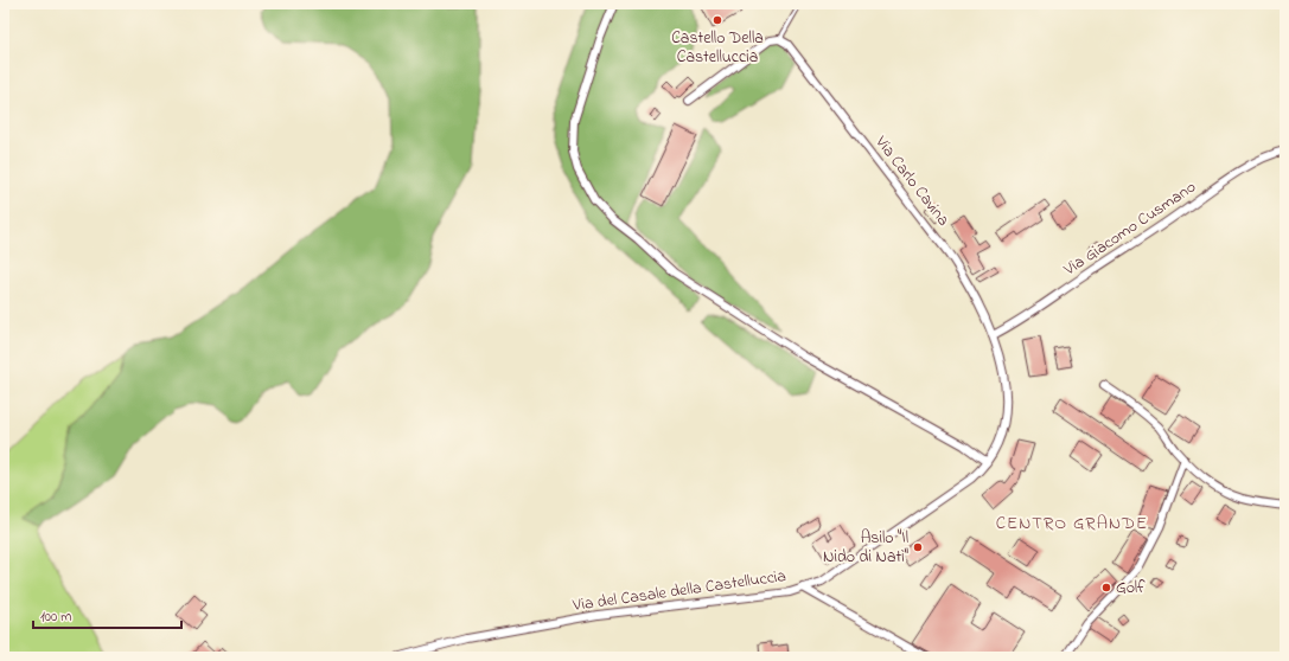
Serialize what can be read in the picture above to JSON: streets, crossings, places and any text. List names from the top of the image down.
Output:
{
  "streets": {
    "street": ["Via Carlo Cavina", "Via Giacomo Cusmano", "Via del Casale della Castelluccia"]
  },
  "crossings": [
    ["Via Carlo Cavina", "Via Giacomo Cusmano"],
    ["Via Carlo Cavina", "Via del Casale della Castelluccia"]
  ],
  "districts": ["CENTRO GRANDE"],
  "places": ["Castello Della Castelluccia", "Asilo \"Il Nido di Natì\"", "Golf"],
  "scale_bar": "100 m"
}
